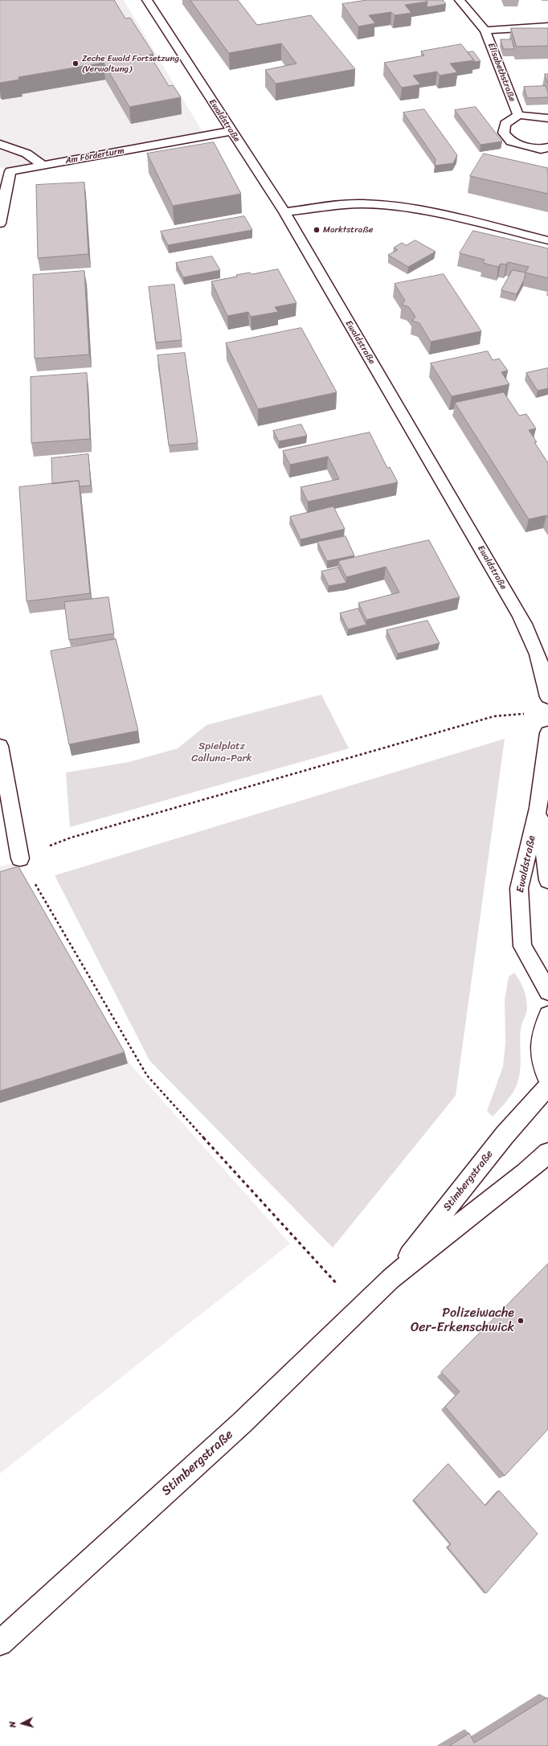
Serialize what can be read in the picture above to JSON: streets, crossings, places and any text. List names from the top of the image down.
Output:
{
  "streets": {
    "street": [
      "Elisabethstraße",
      "Ewaldstraße",
      "Am Förderturm",
      "Stimbergstraße"
    ]
  },
  "crossings": [
    ["Ewaldstraße", "Am Förderturm"]
  ],
  "parks": ["Spielplatz Calluna-Park"],
  "places": ["Zeche Ewald Fortsetzung (Verwaltung)", "Marktstraße", "Polizeiwache Oer-Erkenschwick"],
  "north": "left"
}
